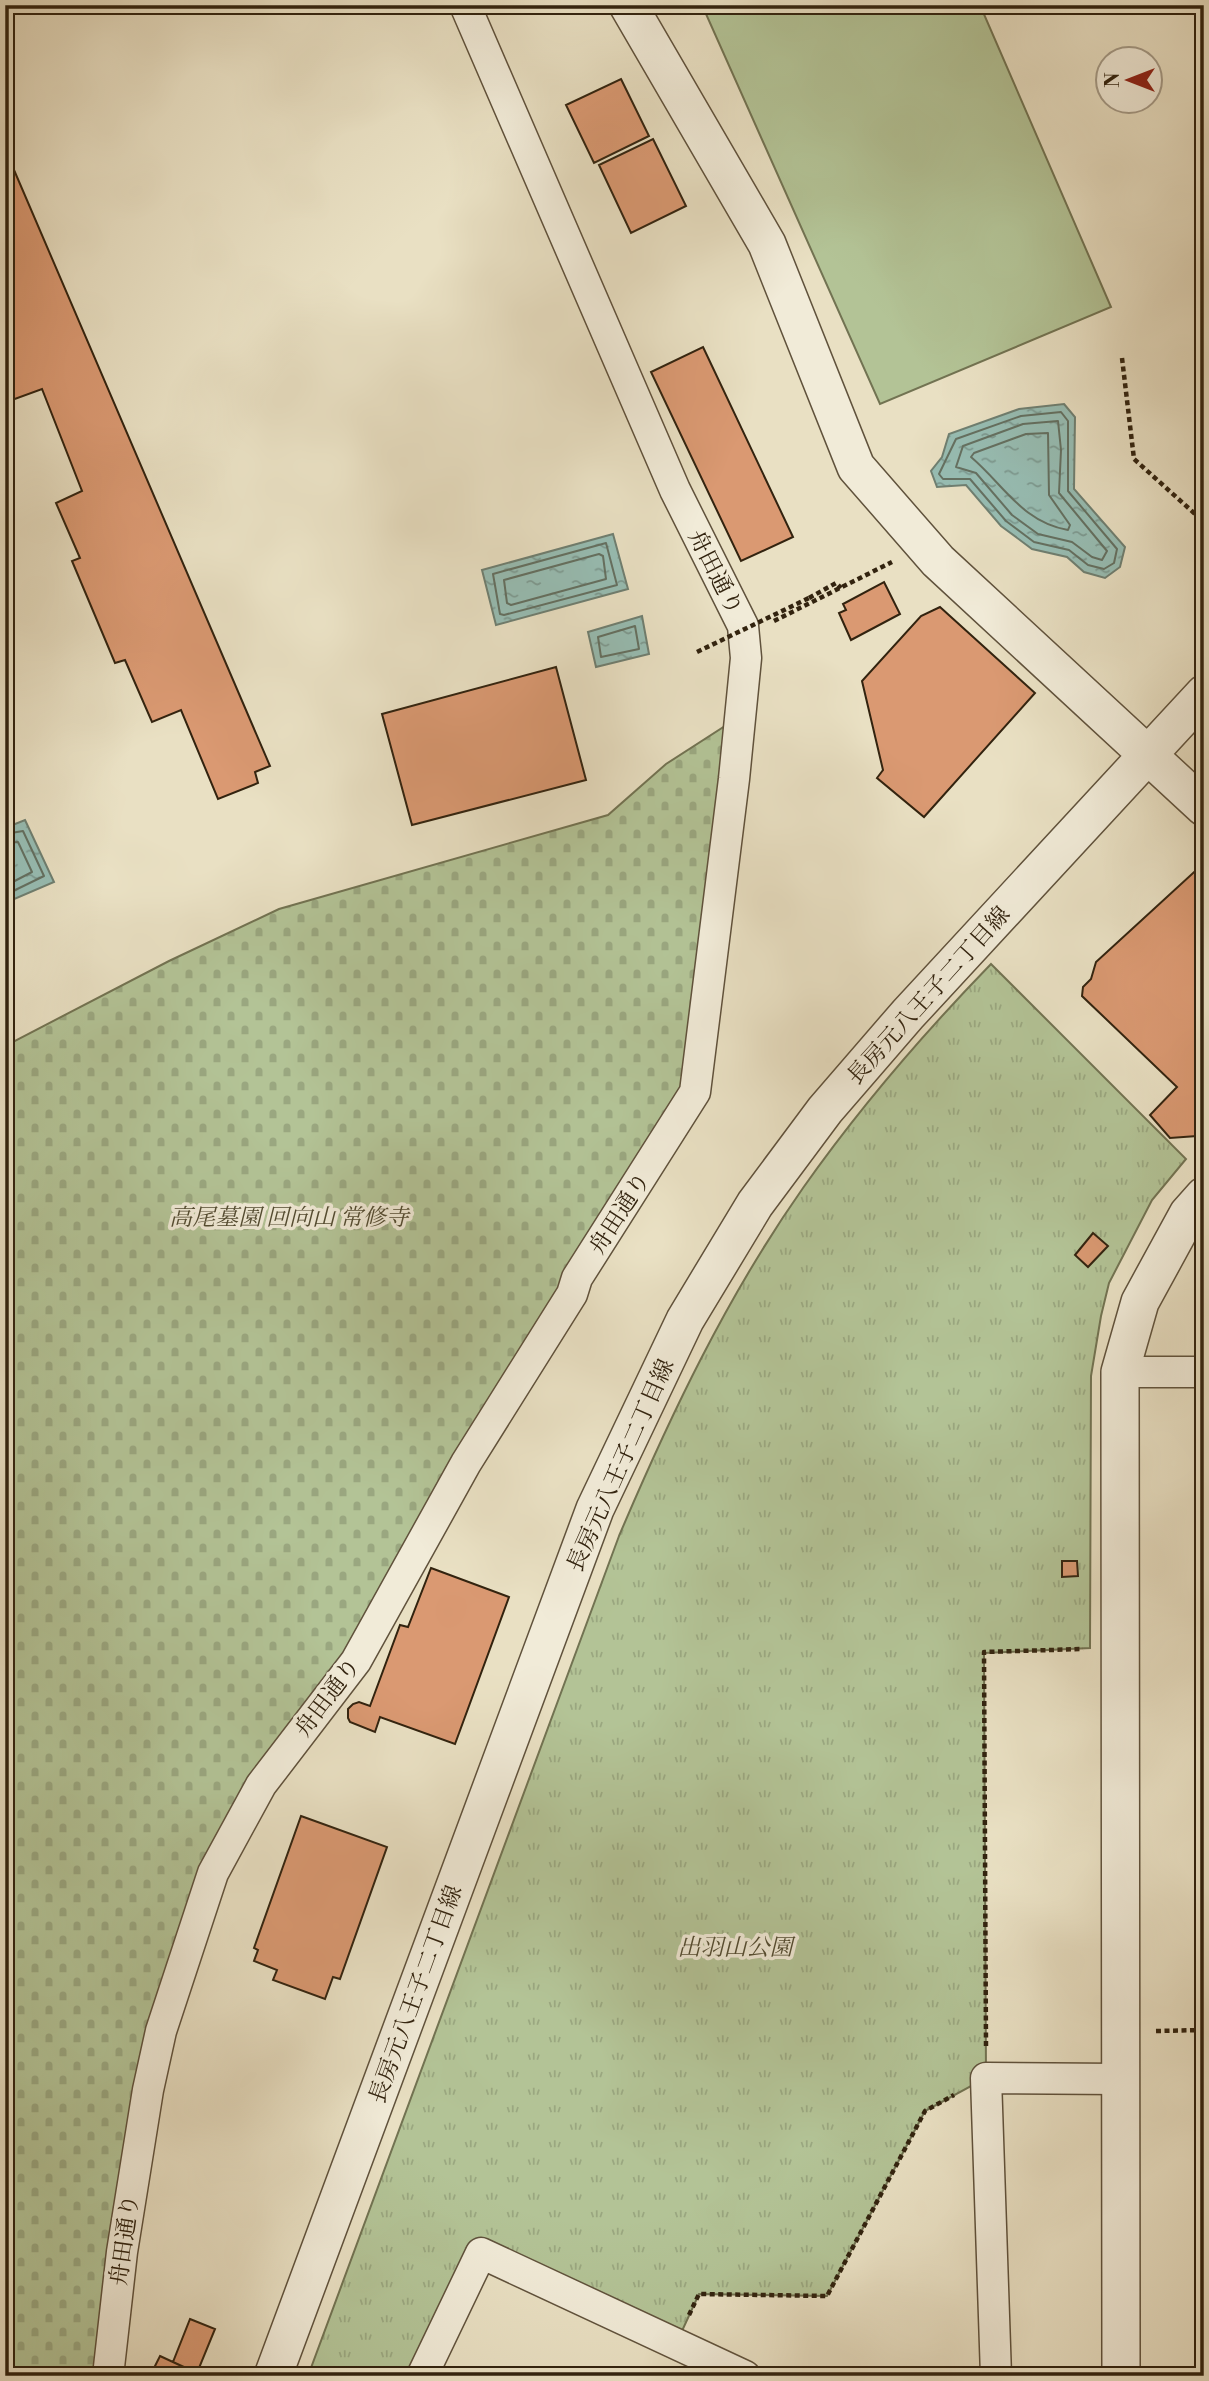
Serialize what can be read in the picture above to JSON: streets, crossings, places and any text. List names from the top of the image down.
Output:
{
  "streets": {
    "street": ["舟田通り", "長房元八王子二丁目線"]
  },
  "parks": ["高尾墓園 回向山 常修寺", "出羽山公園"],
  "north": "left"
}
